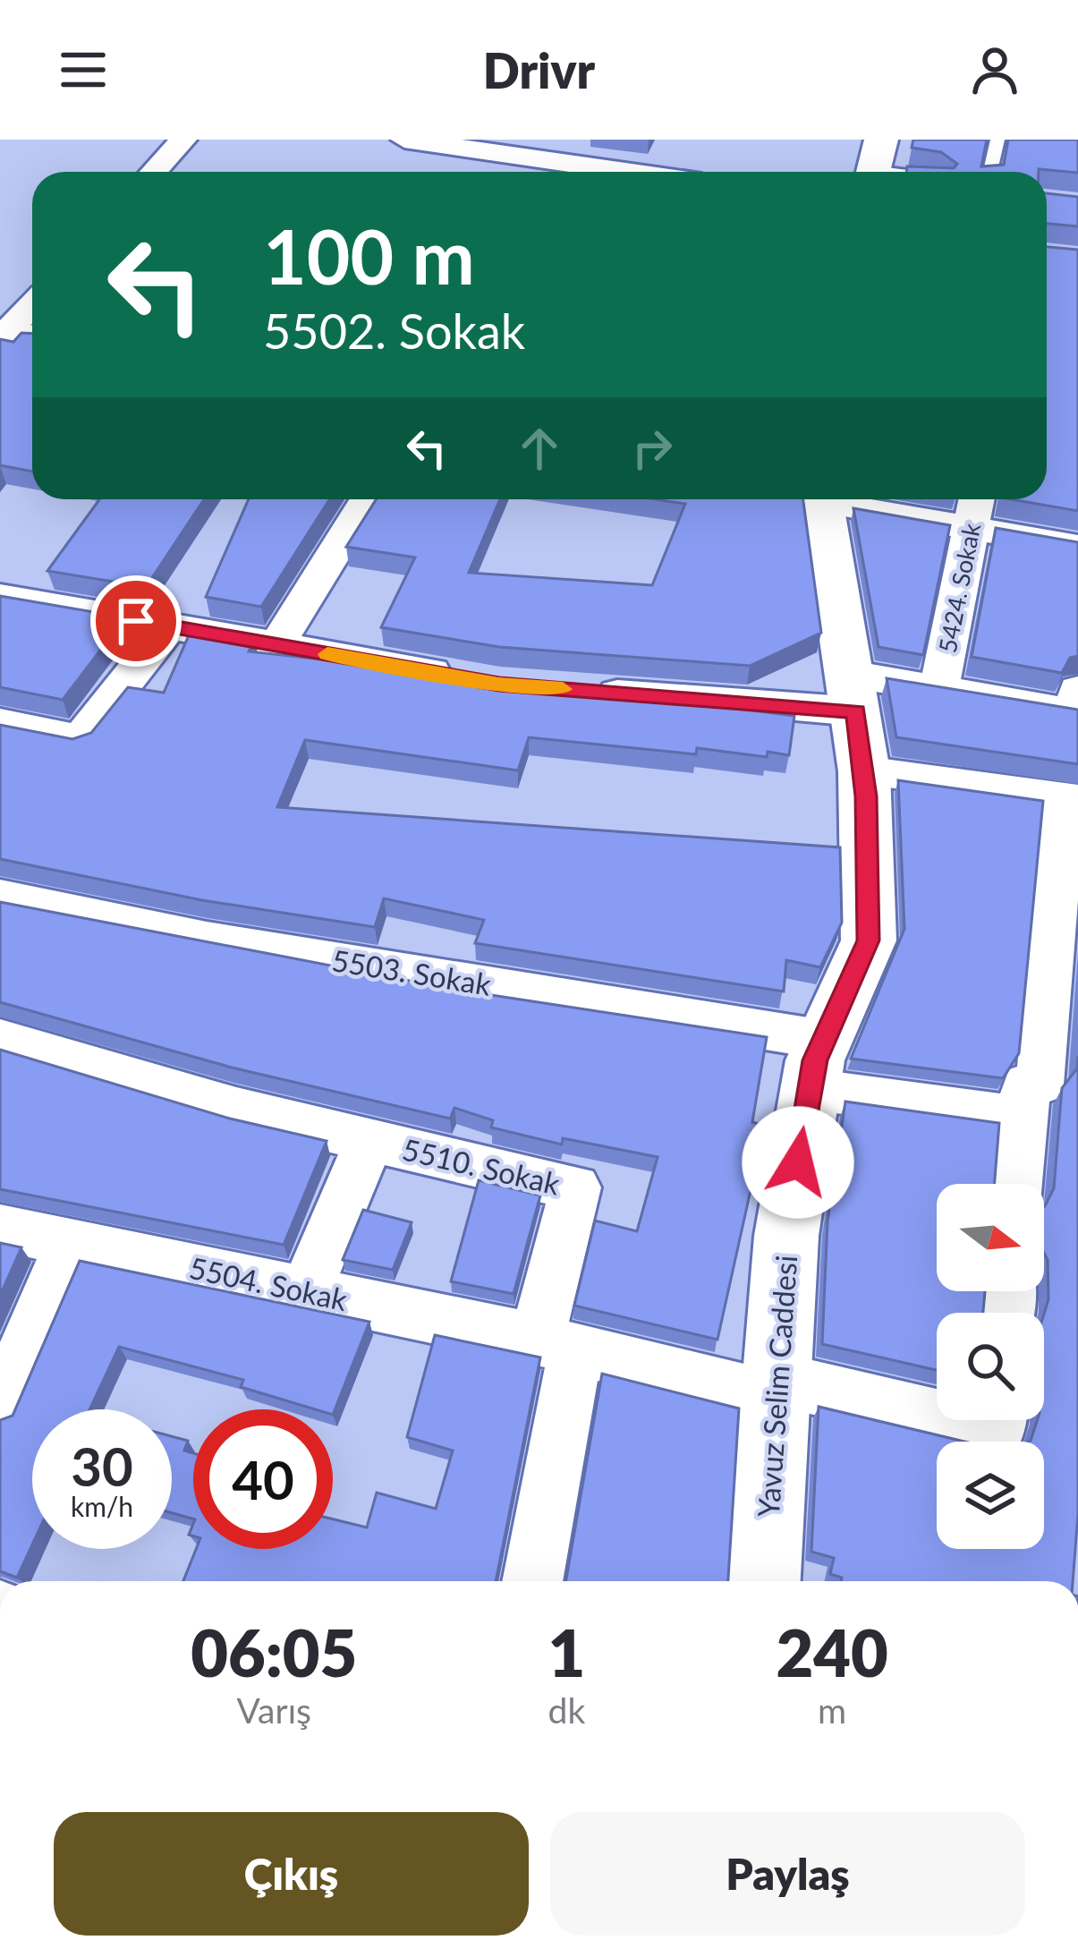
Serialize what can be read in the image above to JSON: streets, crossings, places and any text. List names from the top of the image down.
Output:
{
  "streets": {
    "street": [
      "5424. Sokak",
      "5503. Sokak",
      "5510. Sokak",
      "5504. Sokak",
      "Yavuz Selim Caddesi"
    ]
  },
  "crossings": [
    ["5503. Sokak", "Yavuz Selim Caddesi"],
    ["5510. Sokak", "5504. Sokak"]
  ],
  "north": "right",
  "page": {
    "header": "Drivr",
    "turn": ["100 m", "5502. Sokak"],
    "speed": "30 km/h",
    "limit": "40",
    "eta": [
      "06:05",
      "Varış",
      "1",
      "dk",
      "240",
      "m"
    ],
    "buttons": ["Çıkış", "Paylaş"]
  }
}
